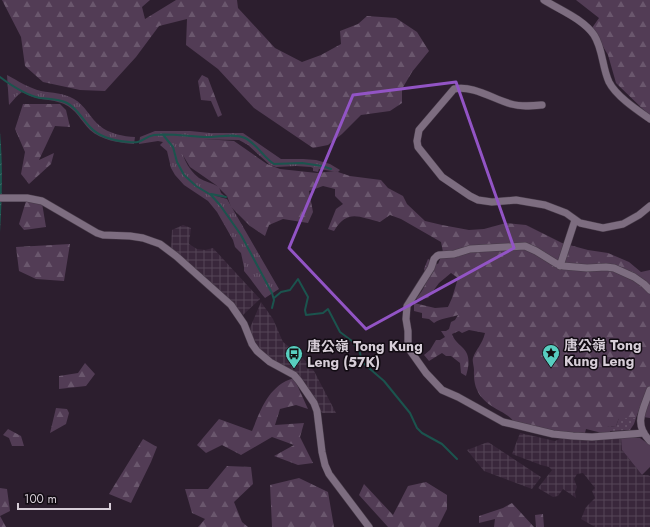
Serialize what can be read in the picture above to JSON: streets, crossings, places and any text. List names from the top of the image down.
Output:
{
  "places": {
    "place": ["唐公嶺 Tong Kung Leng"],
    "bus stop": ["唐公嶺 Tong Kung Leng (57K)"]
  },
  "scale_bar": "100 m"
}
